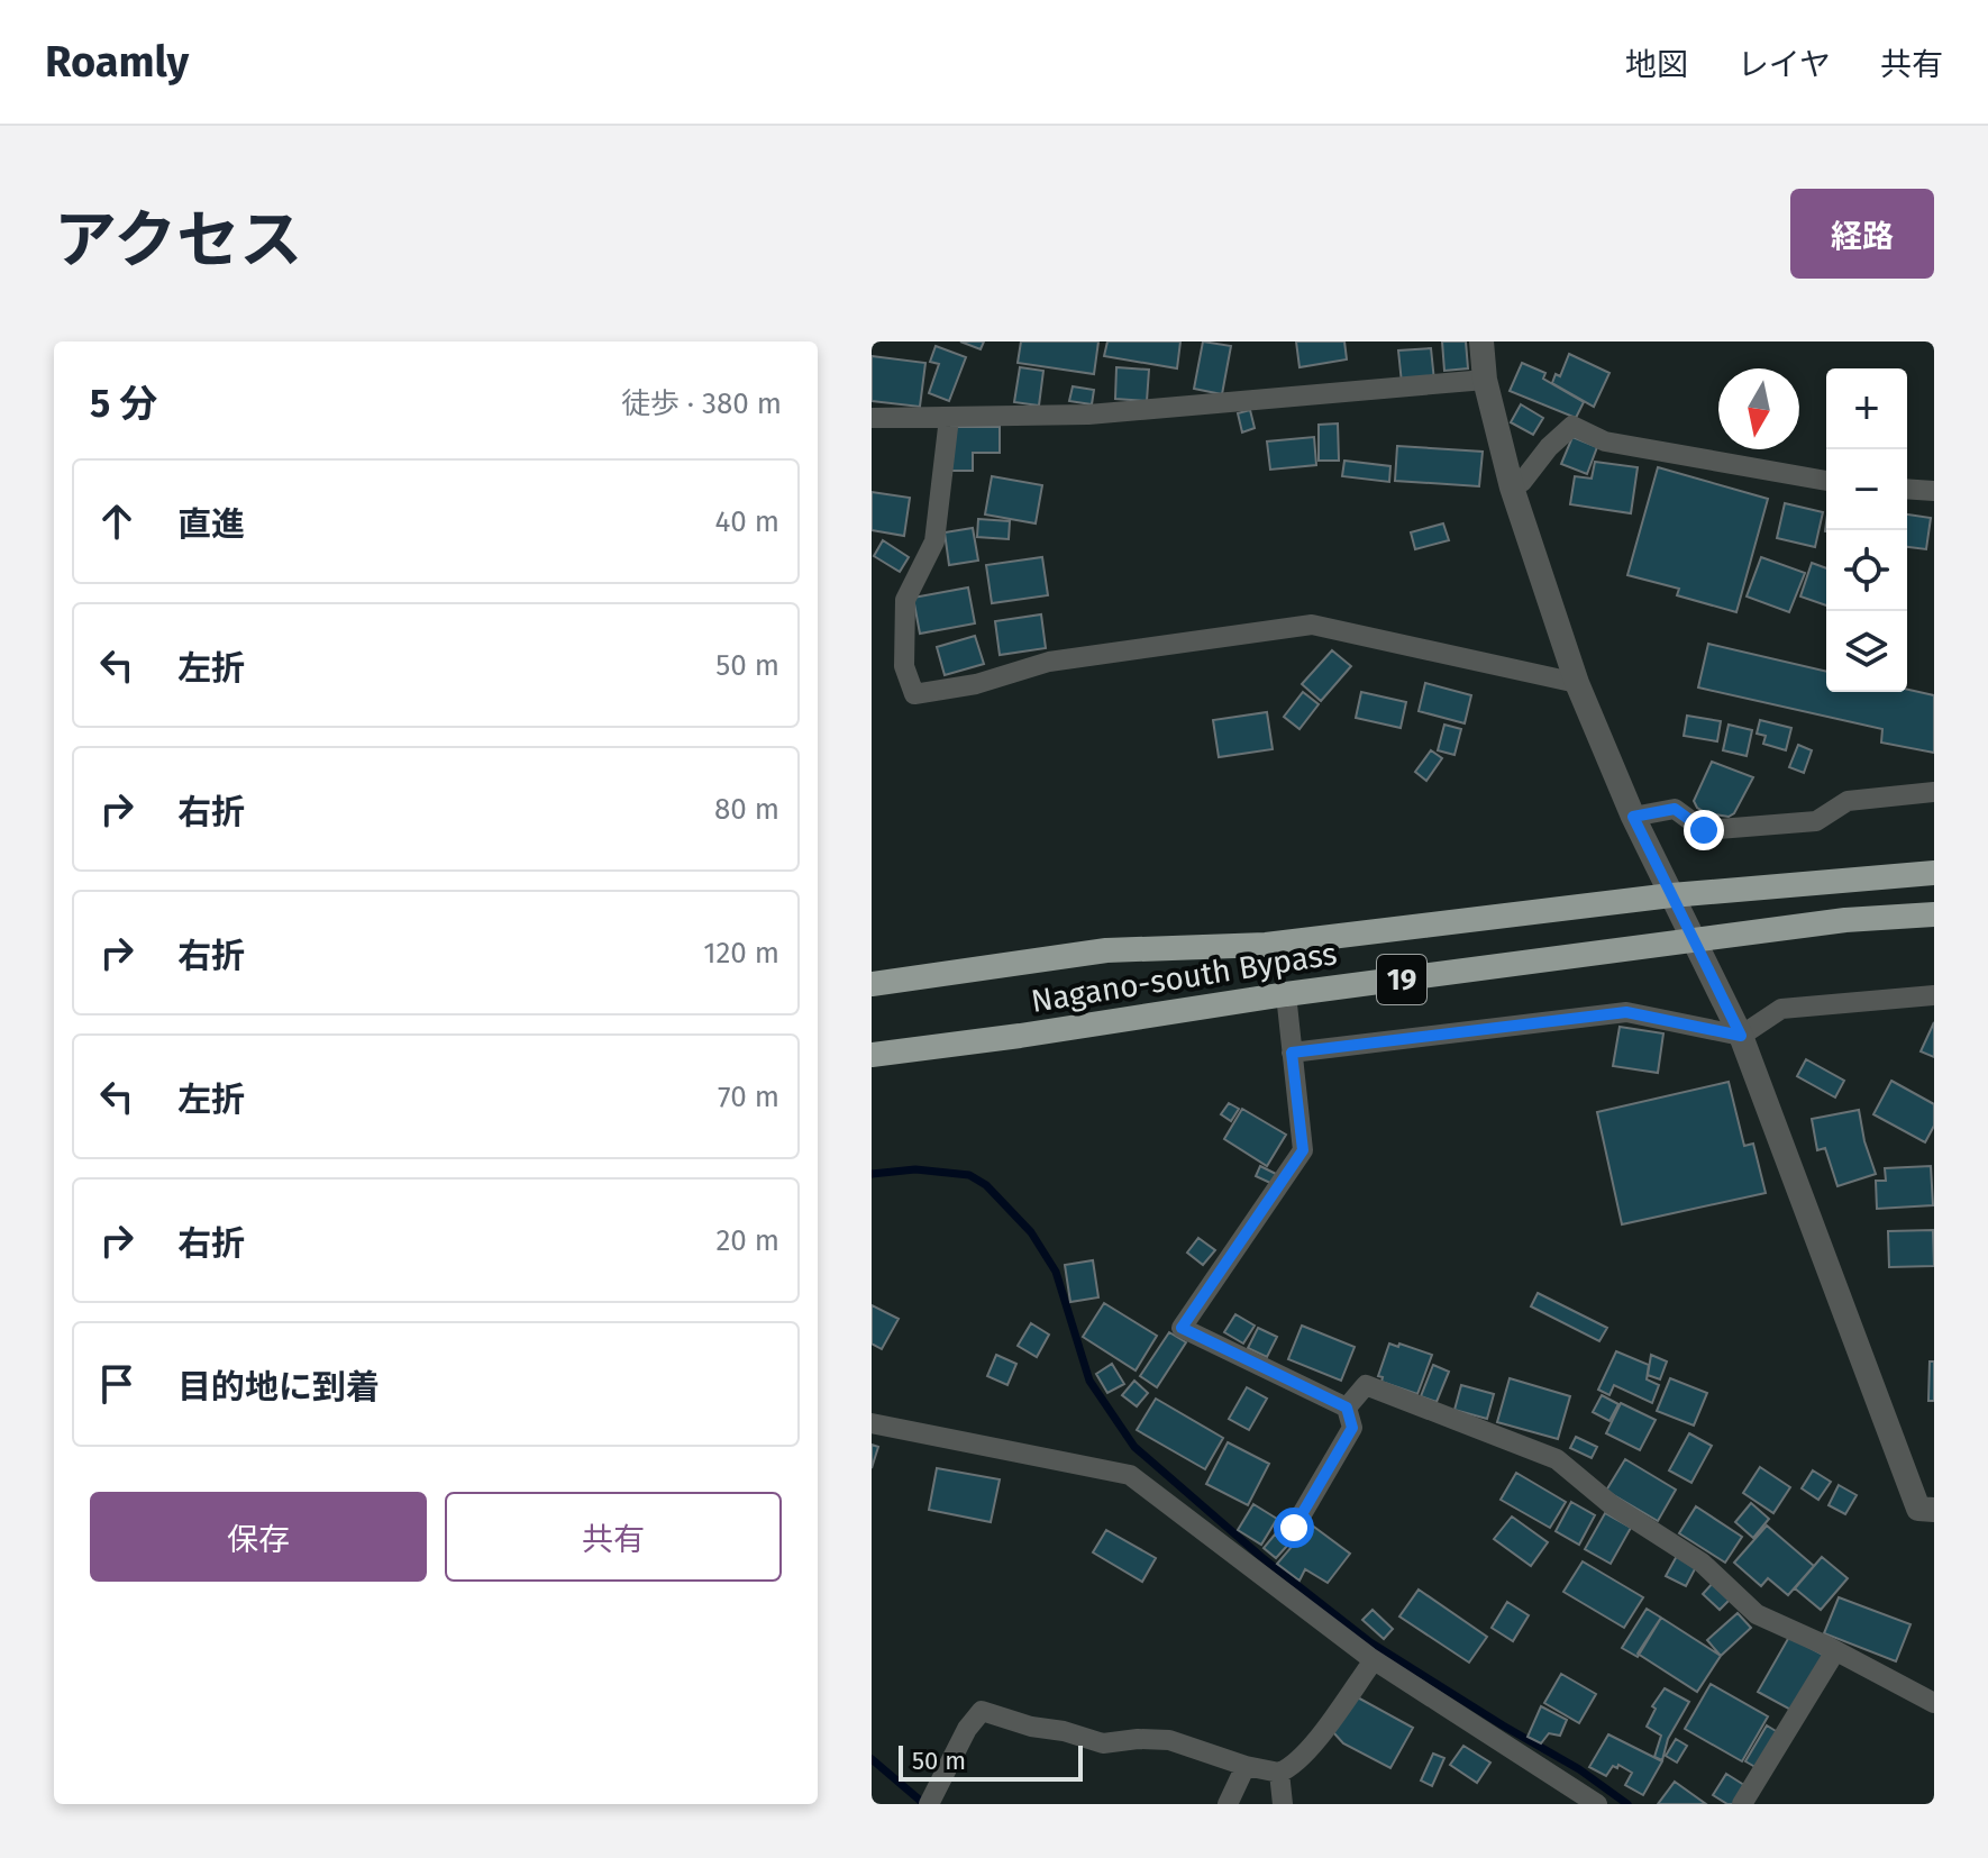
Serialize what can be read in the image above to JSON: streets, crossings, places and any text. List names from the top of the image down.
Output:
{
  "streets": {
    "highway": ["Nagano-south Bypass", "19"]
  },
  "scale_bar": "50 m",
  "north": "bottom",
  "page": {
    "header": "Roamly",
    "nav": ["地図", "レイヤ", "共有"],
    "title": "アクセス",
    "buttons": [
      "経路",
      ["保存", "共有"]
    ],
    "heading": ["5 分", "徒歩 · 380 m"],
    "map_buttons": ["+", "−"],
    "list": [
      ["直進", "40 m"],
      ["左折", "50 m"],
      ["右折", "80 m"],
      ["右折", "120 m"],
      ["左折", "70 m"],
      ["右折", "20 m"],
      "目的地に到着"
    ],
    "scale": "50 m"
  }
}
